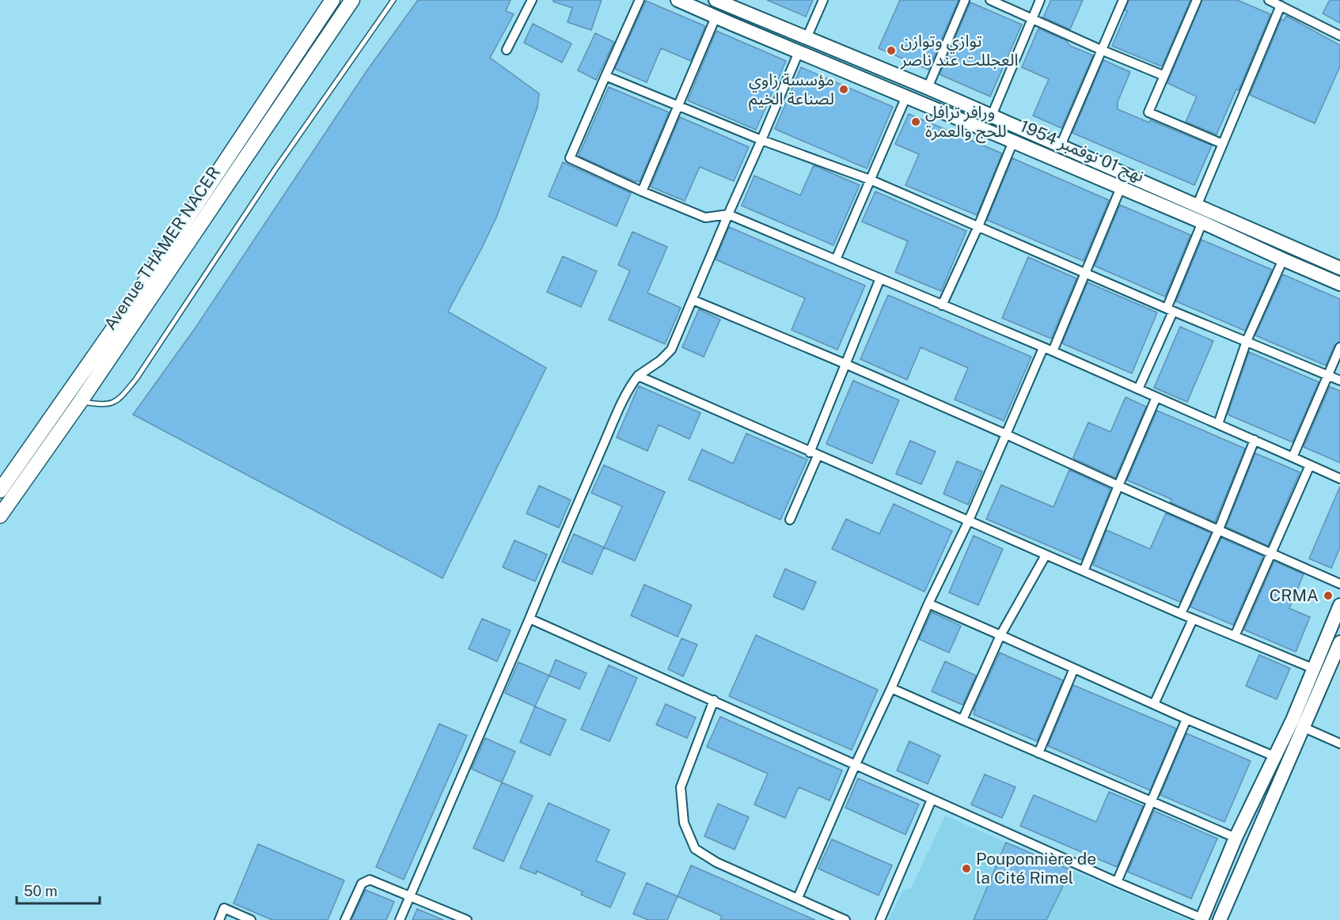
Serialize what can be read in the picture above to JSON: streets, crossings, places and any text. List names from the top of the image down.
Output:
{
  "streets": {
    "highway": ["Avenue THAMER NACER"],
    "main road": ["نهج 01 نوفمبر 1954"]
  },
  "places": [
    "توازي وتوازن العجللت عند ناصر",
    "مؤسسة زاوي لصناعة الخيم",
    "ورافر ترافل للحج والعمرة",
    "CRMA",
    "Pouponnière de la Cité Rimel"
  ],
  "scale_bar": "50 m"
}
